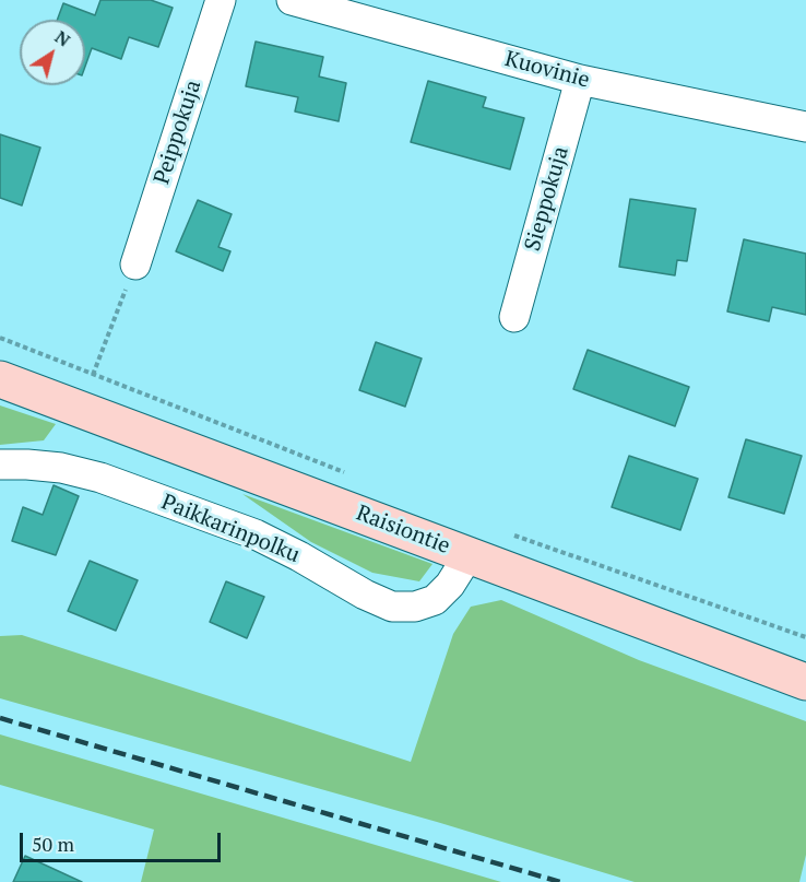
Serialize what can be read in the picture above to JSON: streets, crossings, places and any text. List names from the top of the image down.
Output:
{
  "streets": {
    "main road": ["Raisiontie"],
    "street": [
      "Kuovinie",
      "Peippokuja",
      "Sieppokuja",
      "Paikkarinpolku"
    ]
  },
  "crossings": [
    ["Kuovinie", "Sieppokuja"],
    ["Paikkarinpolku", "Raisiontie"]
  ],
  "scale_bar": "50 m",
  "north": "top right"
}
